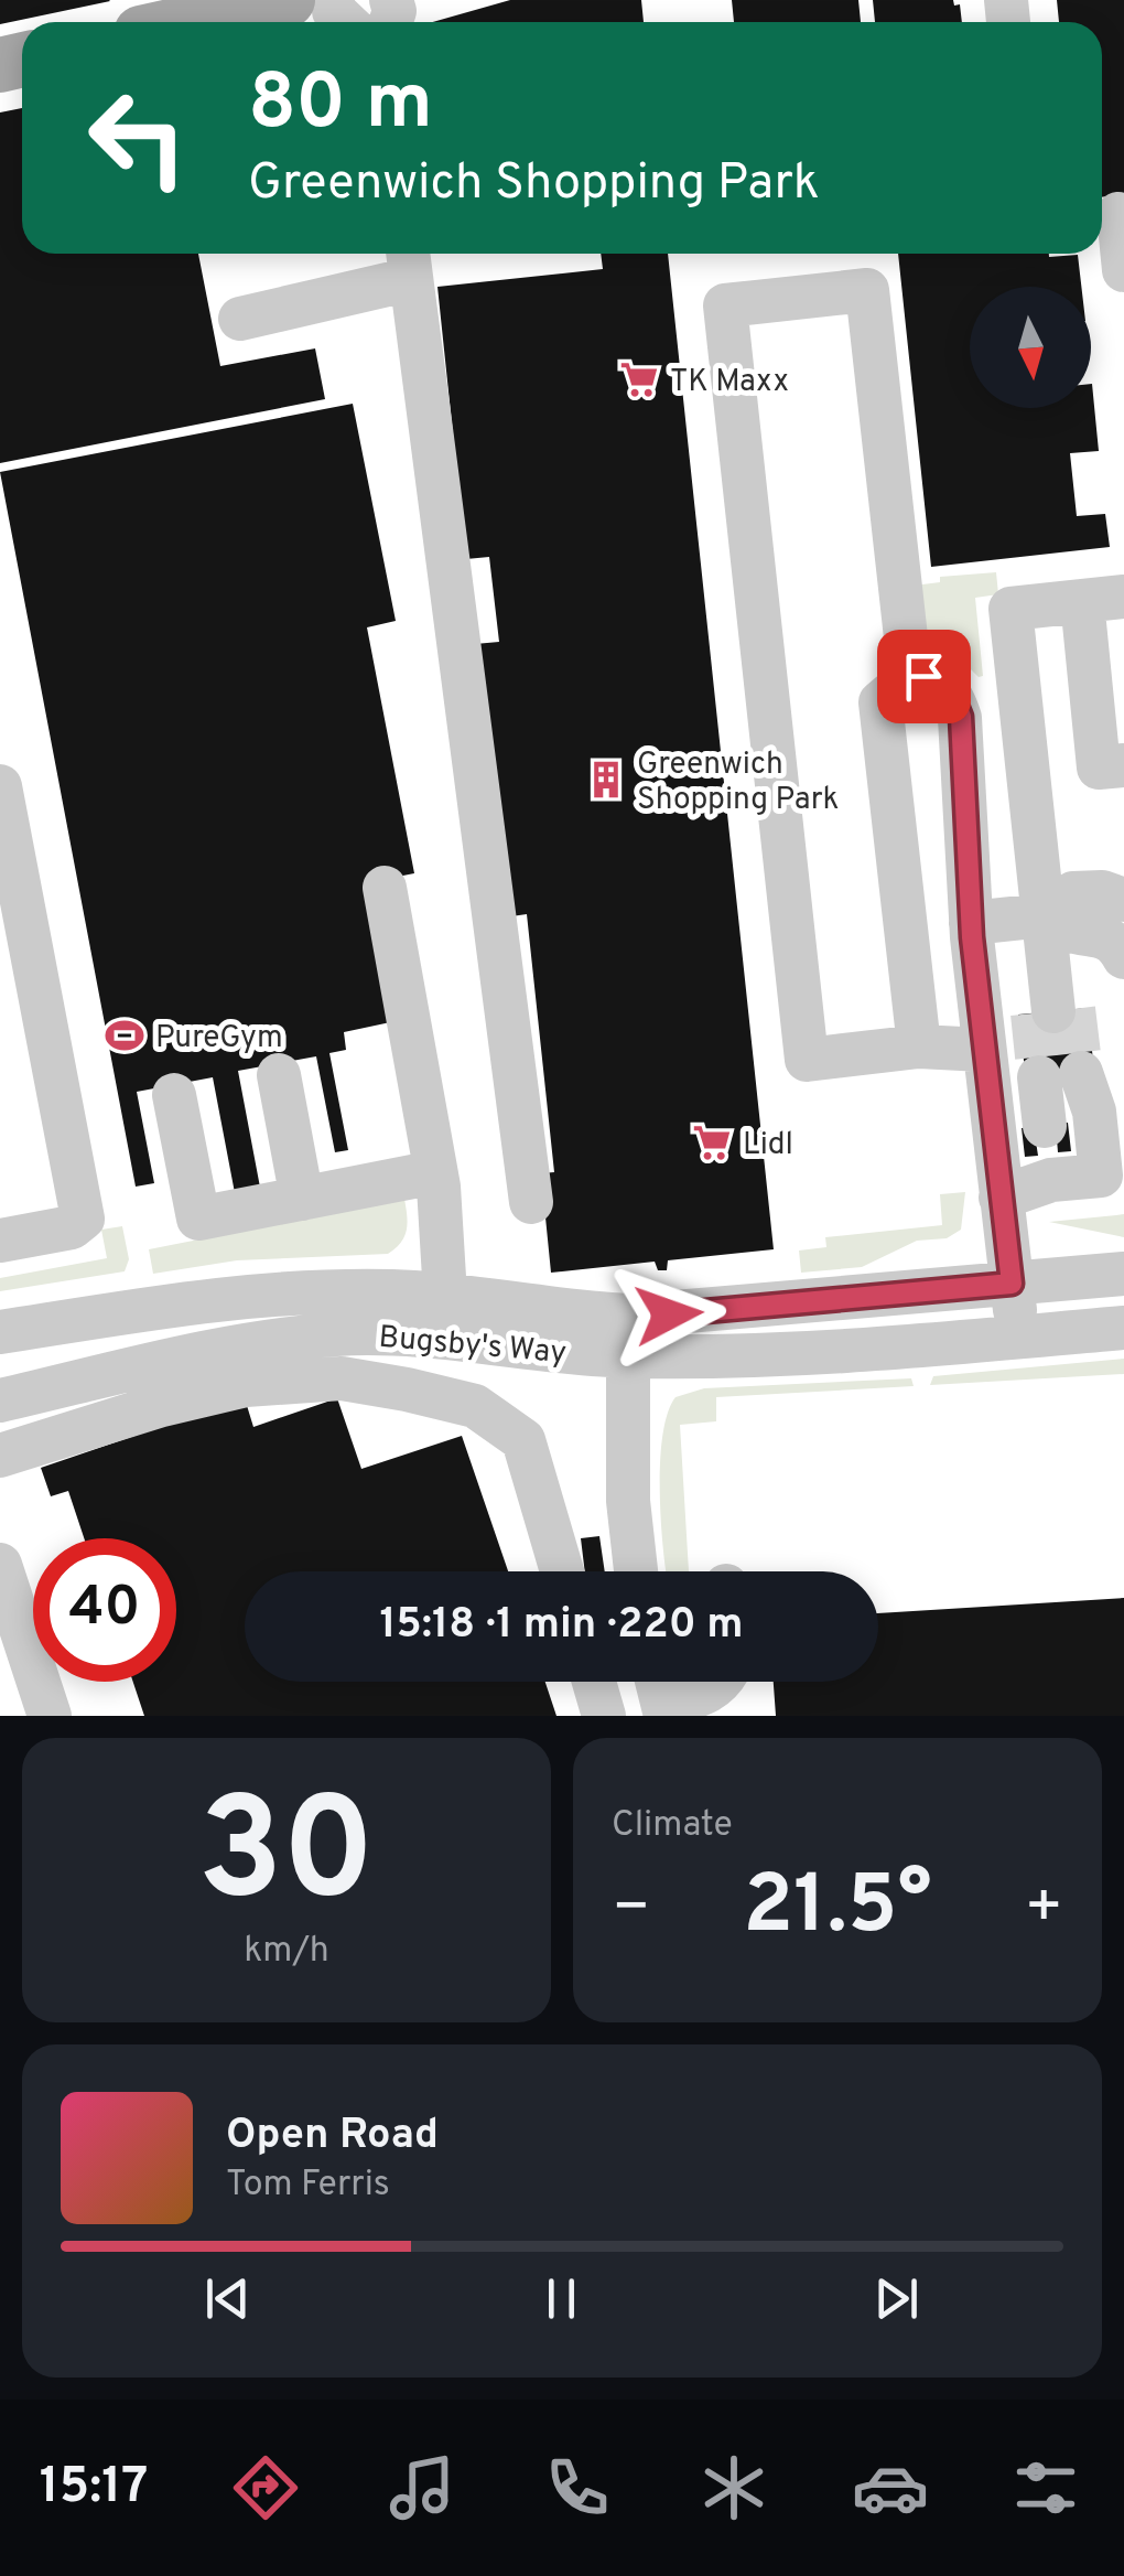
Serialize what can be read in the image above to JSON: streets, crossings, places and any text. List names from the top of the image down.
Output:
{
  "streets": {
    "street": ["Bugsby's Way"]
  },
  "places": {
    "supermarket": ["TK Maxx", "Lidl"],
    "building": ["Greenwich Shopping Park"],
    "sports": ["PureGym"]
  },
  "north": "bottom",
  "page": {
    "turn": ["80 m", "Greenwich Shopping Park"],
    "limit": "40",
    "trip": "15:18 · 1 min · 220 m",
    "tile": [
      ["30", "km/h"],
      "Climate"
    ],
    "heat": ["−", "21.5°", "+"],
    "song": ["Open Road", "Tom Ferris"],
    "tabs": "15:17"
  }
}
